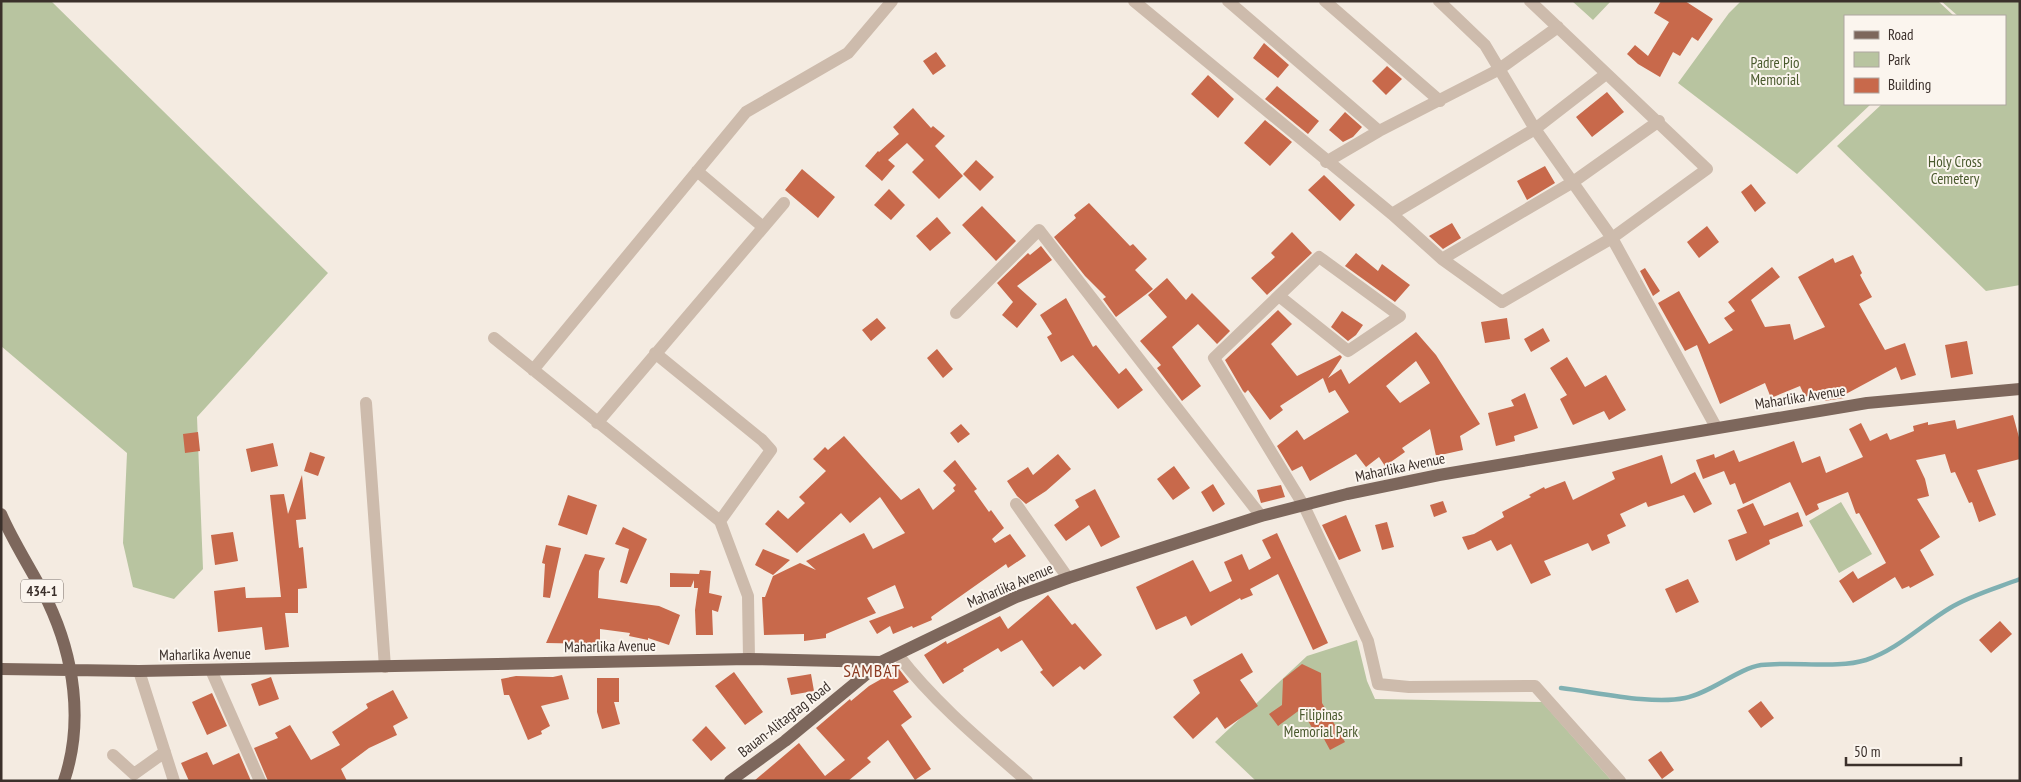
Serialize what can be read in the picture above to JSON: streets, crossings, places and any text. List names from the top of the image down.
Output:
{
  "streets": {
    "main road": ["Maharlika Avenue", "434-1", "Bauan-Alitagtag Road"]
  },
  "crossings": [
    ["Maharlika Avenue", "434-1"],
    ["Maharlika Avenue", "Bauan-Alitagtag Road"]
  ],
  "districts": ["SAMBAT"],
  "parks": ["Padre Pio Memorial", "Holy Cross Cemetery", "Filipinas Memorial Park"],
  "legend": ["Road", "Park", "Building"],
  "scale_bar": "50 m"
}
